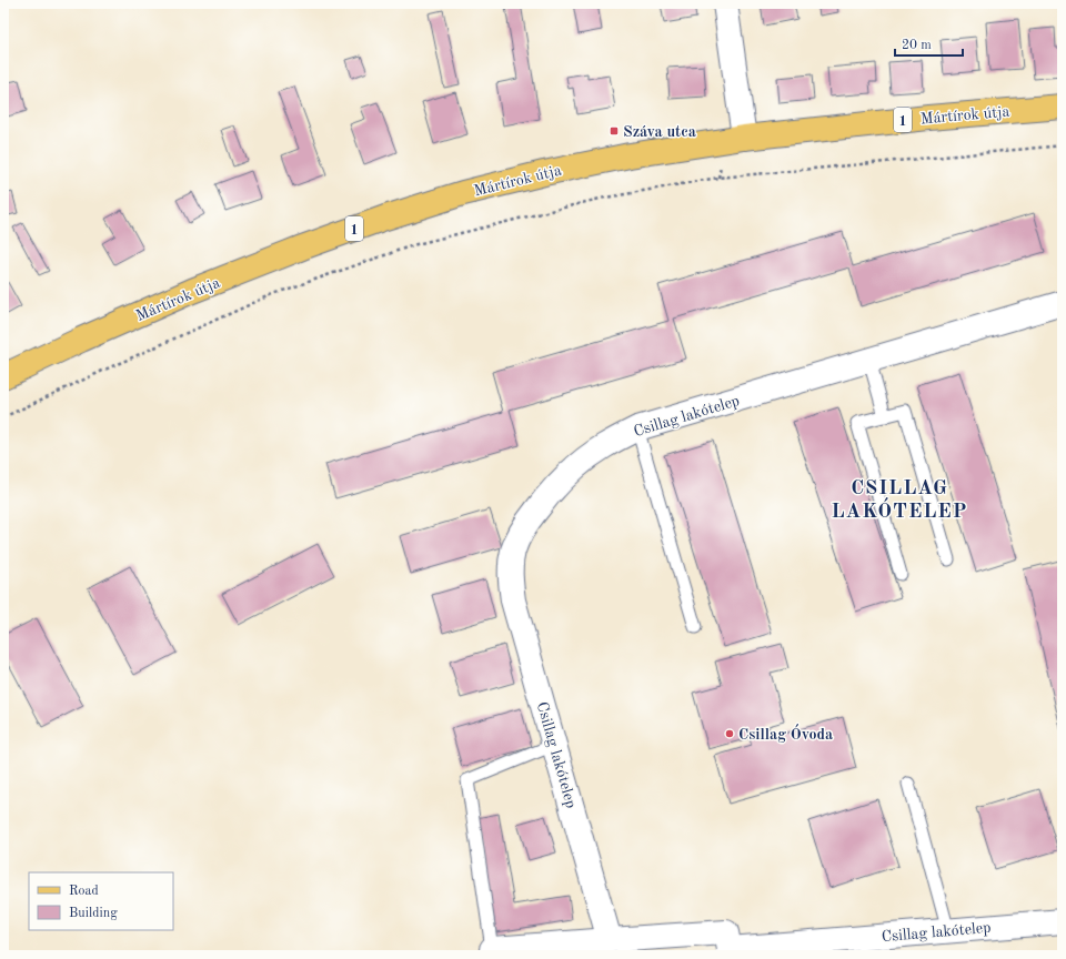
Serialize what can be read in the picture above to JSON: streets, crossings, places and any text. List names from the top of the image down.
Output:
{
  "streets": {
    "main road": ["Mártírok útja", "1"],
    "street": ["Csillag lakótelep"]
  },
  "districts": ["CSILLAG LAKÓTELEP"],
  "places": {
    "transit": ["Száva utca"],
    "other": ["Csillag Óvoda"]
  },
  "legend": ["Road", "Building"],
  "scale_bar": "20 m"
}
